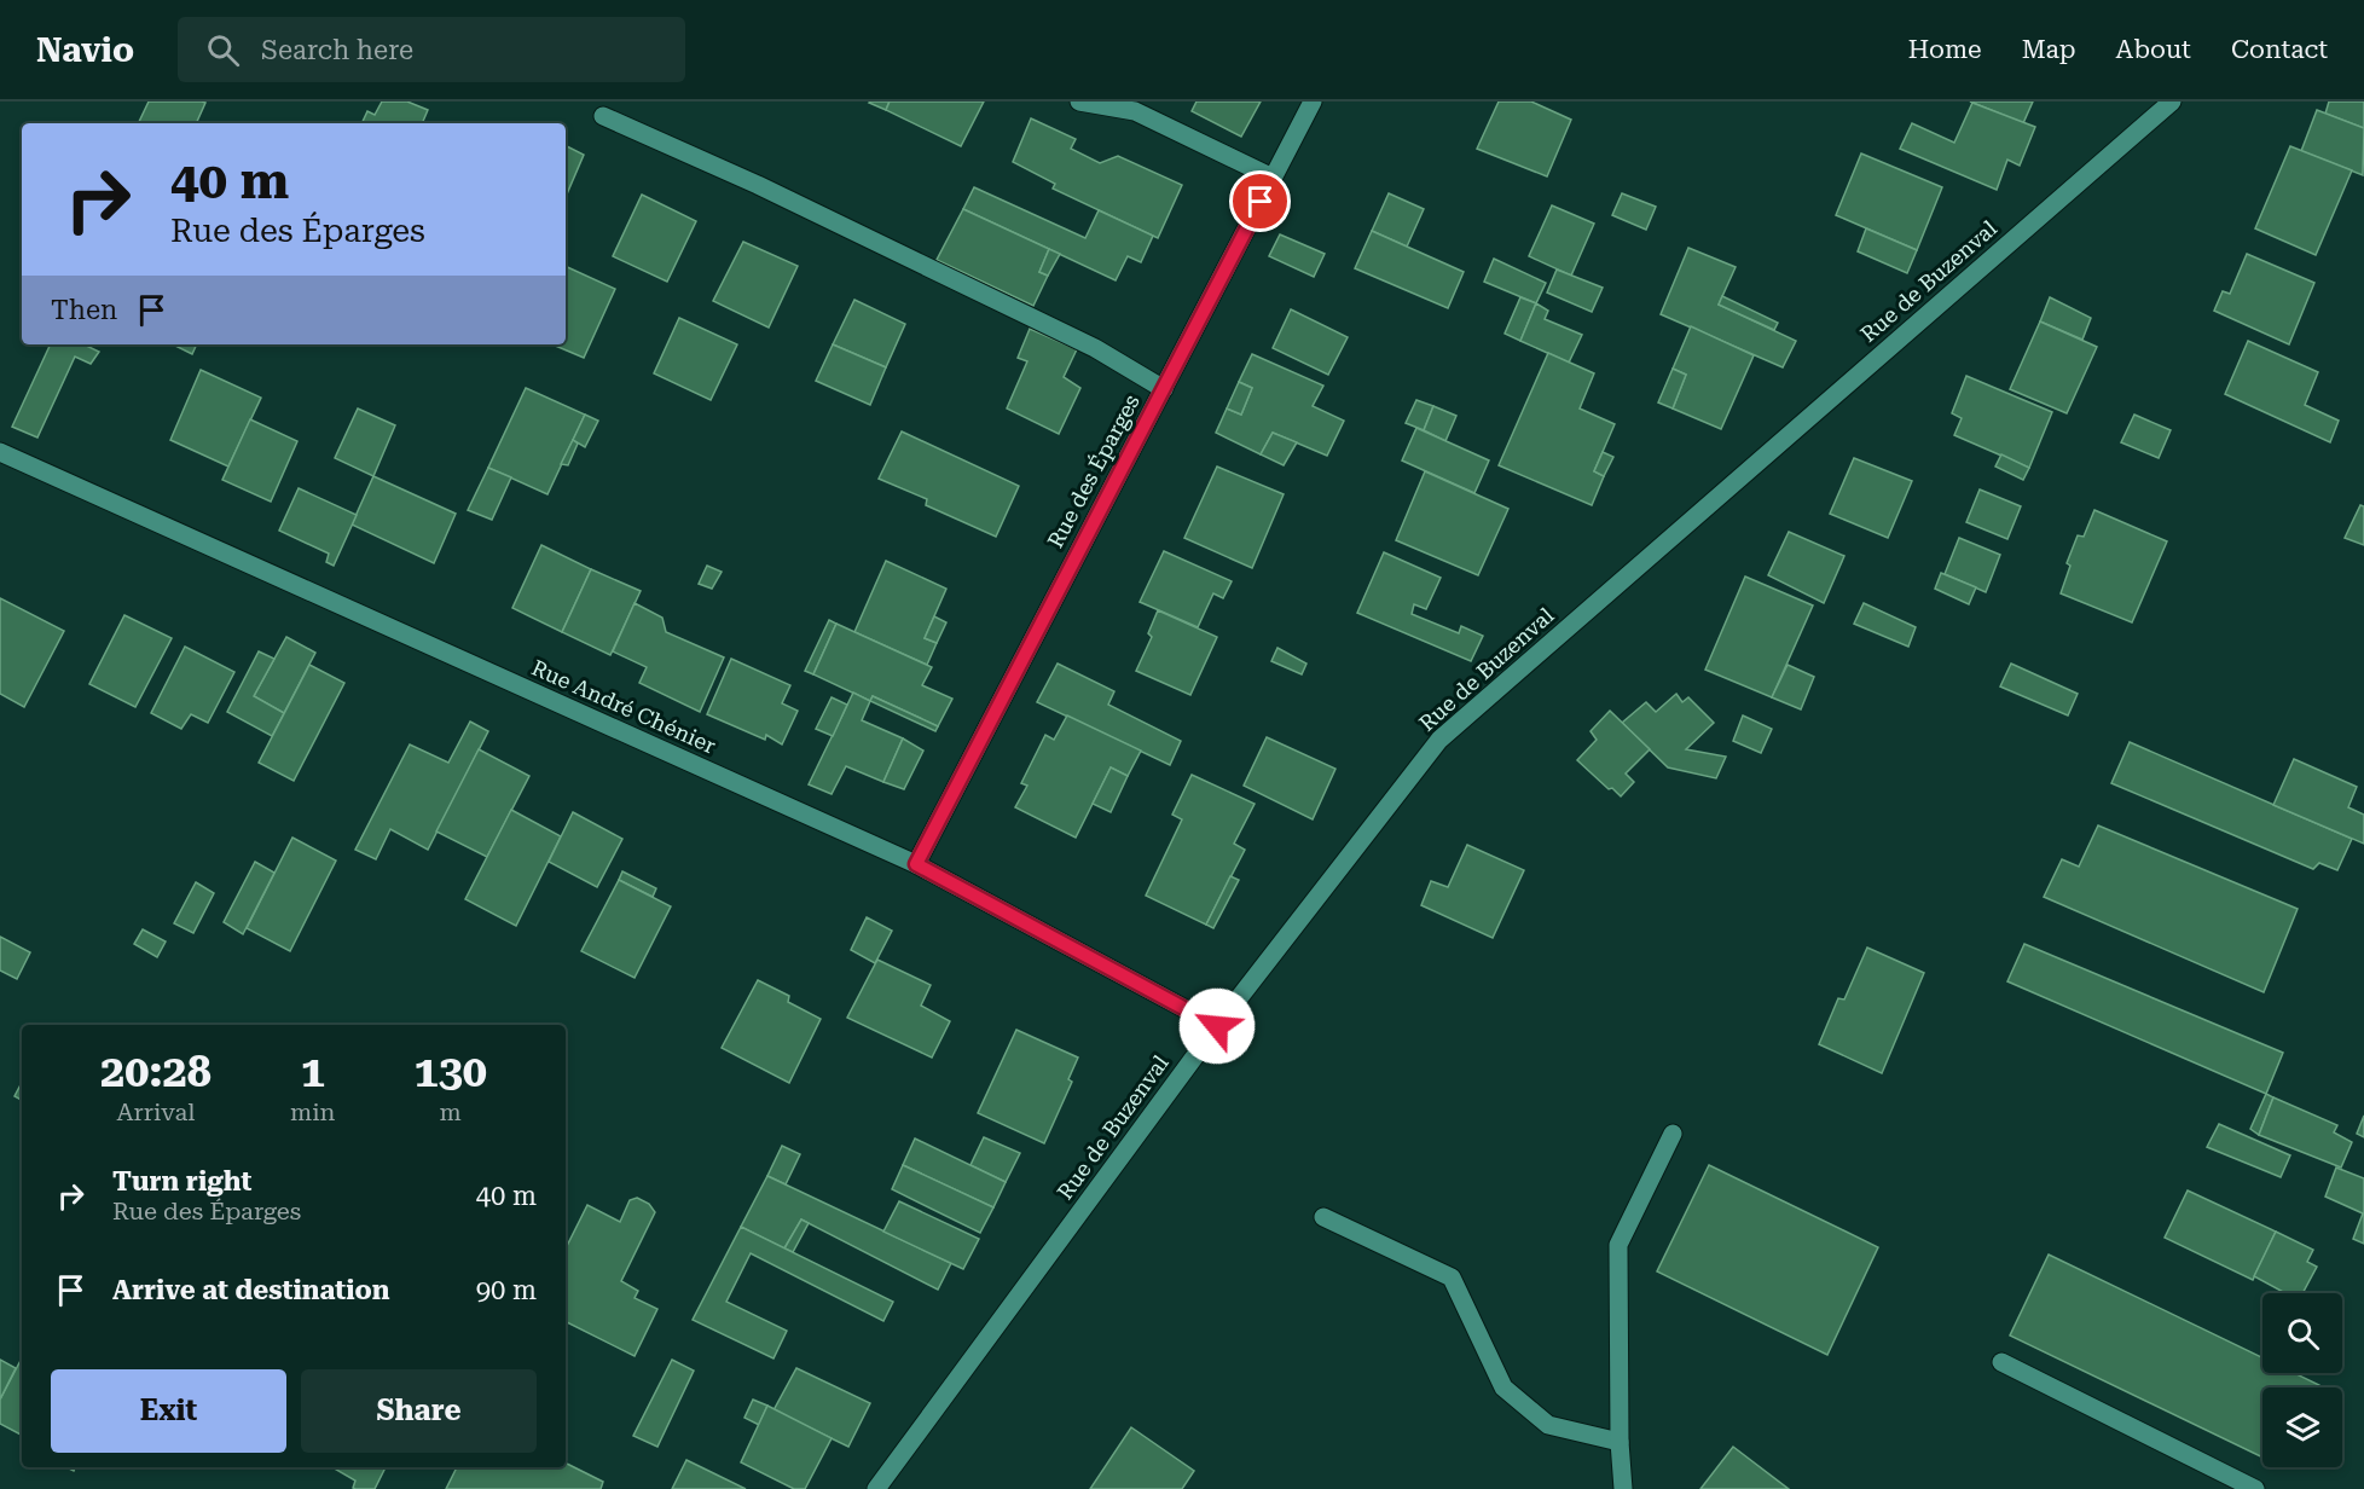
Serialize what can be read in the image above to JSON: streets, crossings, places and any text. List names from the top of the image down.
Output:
{
  "streets": {
    "street": ["Rue de Buzenval", "Rue des Éparges", "Rue André Chénier"]
  },
  "crossings": [
    ["Rue de Buzenval", "Rue André Chénier"],
    ["Rue des Éparges", "Rue André Chénier"]
  ],
  "page": {
    "header": "Navio",
    "search": "Search here",
    "nav": [
      "Home",
      "Map",
      "About",
      "Contact"
    ],
    "turn": ["40 m", "Rue des Éparges"],
    "then": "Then",
    "eta": [
      "20:28",
      "Arrival",
      "1",
      "min",
      "130",
      "m"
    ],
    "list": [
      {
        "name": "Turn right",
        "note": "Rue des Éparges",
        "value": "40 m"
      },
      {
        "name": "Arrive at destination",
        "value": "90 m"
      }
    ],
    "buttons": ["Exit", "Share"]
  }
}
